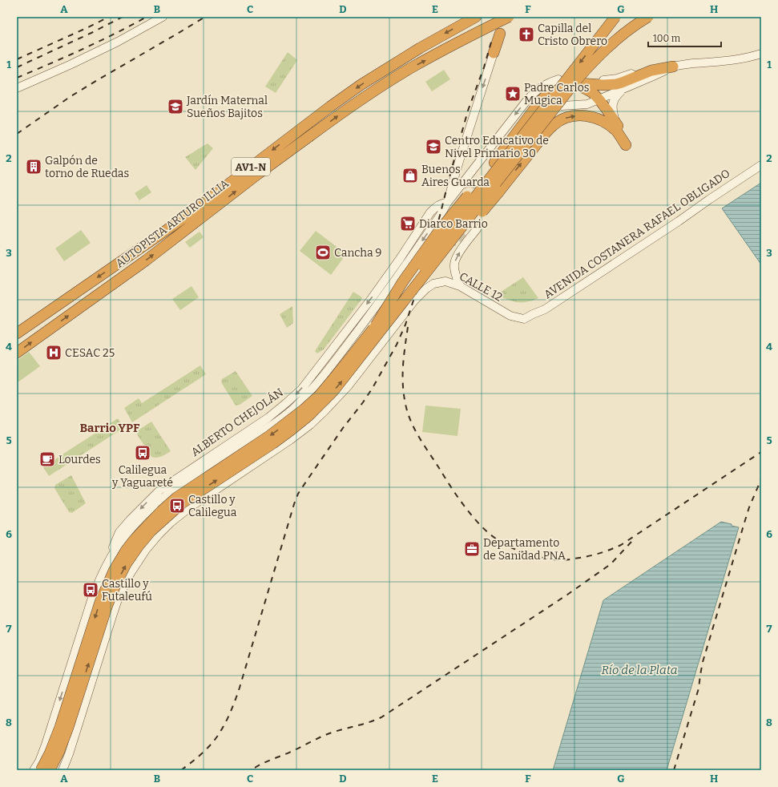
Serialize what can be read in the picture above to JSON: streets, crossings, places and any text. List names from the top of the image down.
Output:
{
  "streets": {
    "highway": ["AV1-N", "AUTOPISTA ARTURO ILLIA"],
    "main road": ["AVENIDA COSTANERA RAFAEL OBLIGADO", "CALLE 12", "ALBERTO CHEJOLÁN"]
  },
  "crossings": [
    ["AVENIDA COSTANERA RAFAEL OBLIGADO", "CALLE 12"]
  ],
  "districts": ["Barrio YPF"],
  "water": ["Río de la Plata"],
  "places": {
    "church": ["Capilla del Cristo Obrero"],
    "place": ["Padre Carlos Mugica"],
    "school or university": ["Jardín Maternal Sueños Bajitos", "Centro Educativo de Nivel Primario 30"],
    "building": ["Galpón de torno de Ruedas"],
    "shop": ["Buenos Aires Guarda"],
    "supermarket": ["Diarco Barrio"],
    "sports": ["Cancha 9"],
    "hospital": ["CESAC 25"],
    "bus stop": ["Calilegua y Yaguareté", "Castillo y Calilegua", "Castillo y Futaleufú"],
    "cafe": ["Lourdes"],
    "office": ["Departamento de Sanidad PNA"]
  },
  "scale_bar": "100 m",
  "grid": {
    "columns": [
      "A",
      "B",
      "C",
      "D",
      "E",
      "F",
      "G",
      "H"
    ],
    "rows": [
      "1",
      "2",
      "3",
      "4",
      "5",
      "6",
      "7",
      "8"
    ]
  }
}
